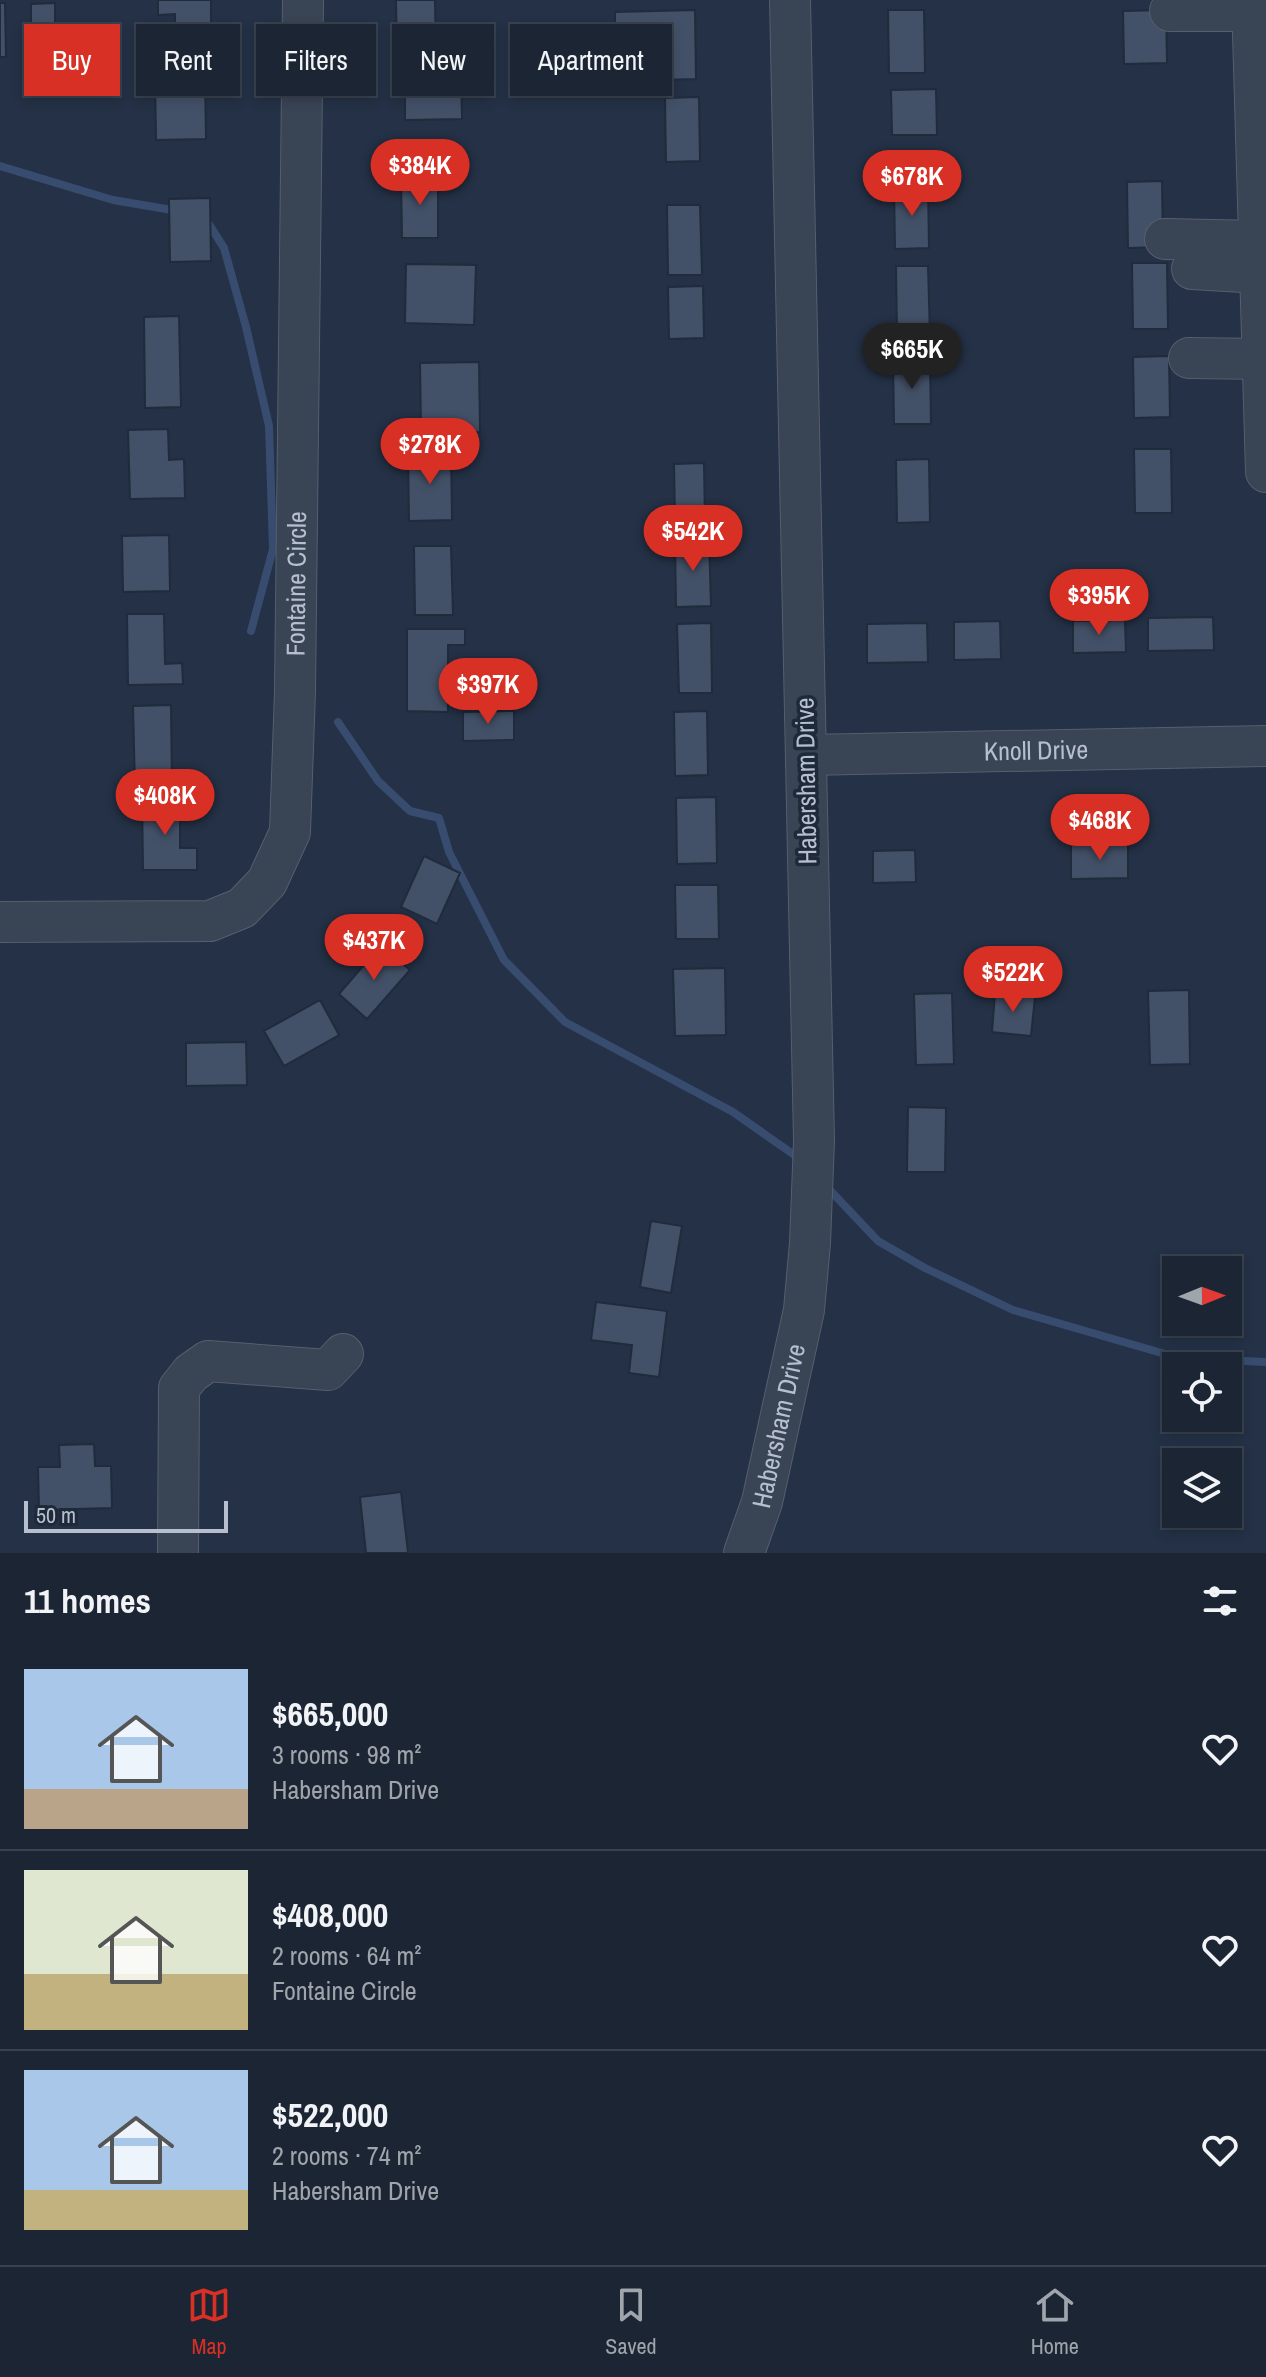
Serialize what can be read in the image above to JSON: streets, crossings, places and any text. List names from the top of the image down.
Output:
{
  "streets": {
    "street": ["Fontaine Circle", "Knoll Drive", "Habersham Drive"]
  },
  "crossings": [
    ["Knoll Drive", "Habersham Drive"]
  ],
  "scale_bar": "50 m",
  "north": "right",
  "page": {
    "chip": [
      "Buy",
      "Rent",
      "Filters",
      "New",
      "Apartment"
    ],
    "price": [
      "$384K",
      "$678K",
      "$665K",
      "$278K",
      "$542K",
      "$395K",
      "$397K",
      "$408K",
      "$468K",
      "$437K",
      "$522K"
    ],
    "scale": "50 m",
    "heading": "11 homes",
    "list": [
      {
        "name": "$665,000",
        "note": "3 rooms · 98 m² · Habersham Drive"
      },
      {
        "name": "$408,000",
        "note": "2 rooms · 64 m² · Fontaine Circle"
      },
      {
        "name": "$522,000",
        "note": "2 rooms · 74 m² · Habersham Drive"
      }
    ],
    "tabs": ["Map", "Saved", "Home"]
  }
}
